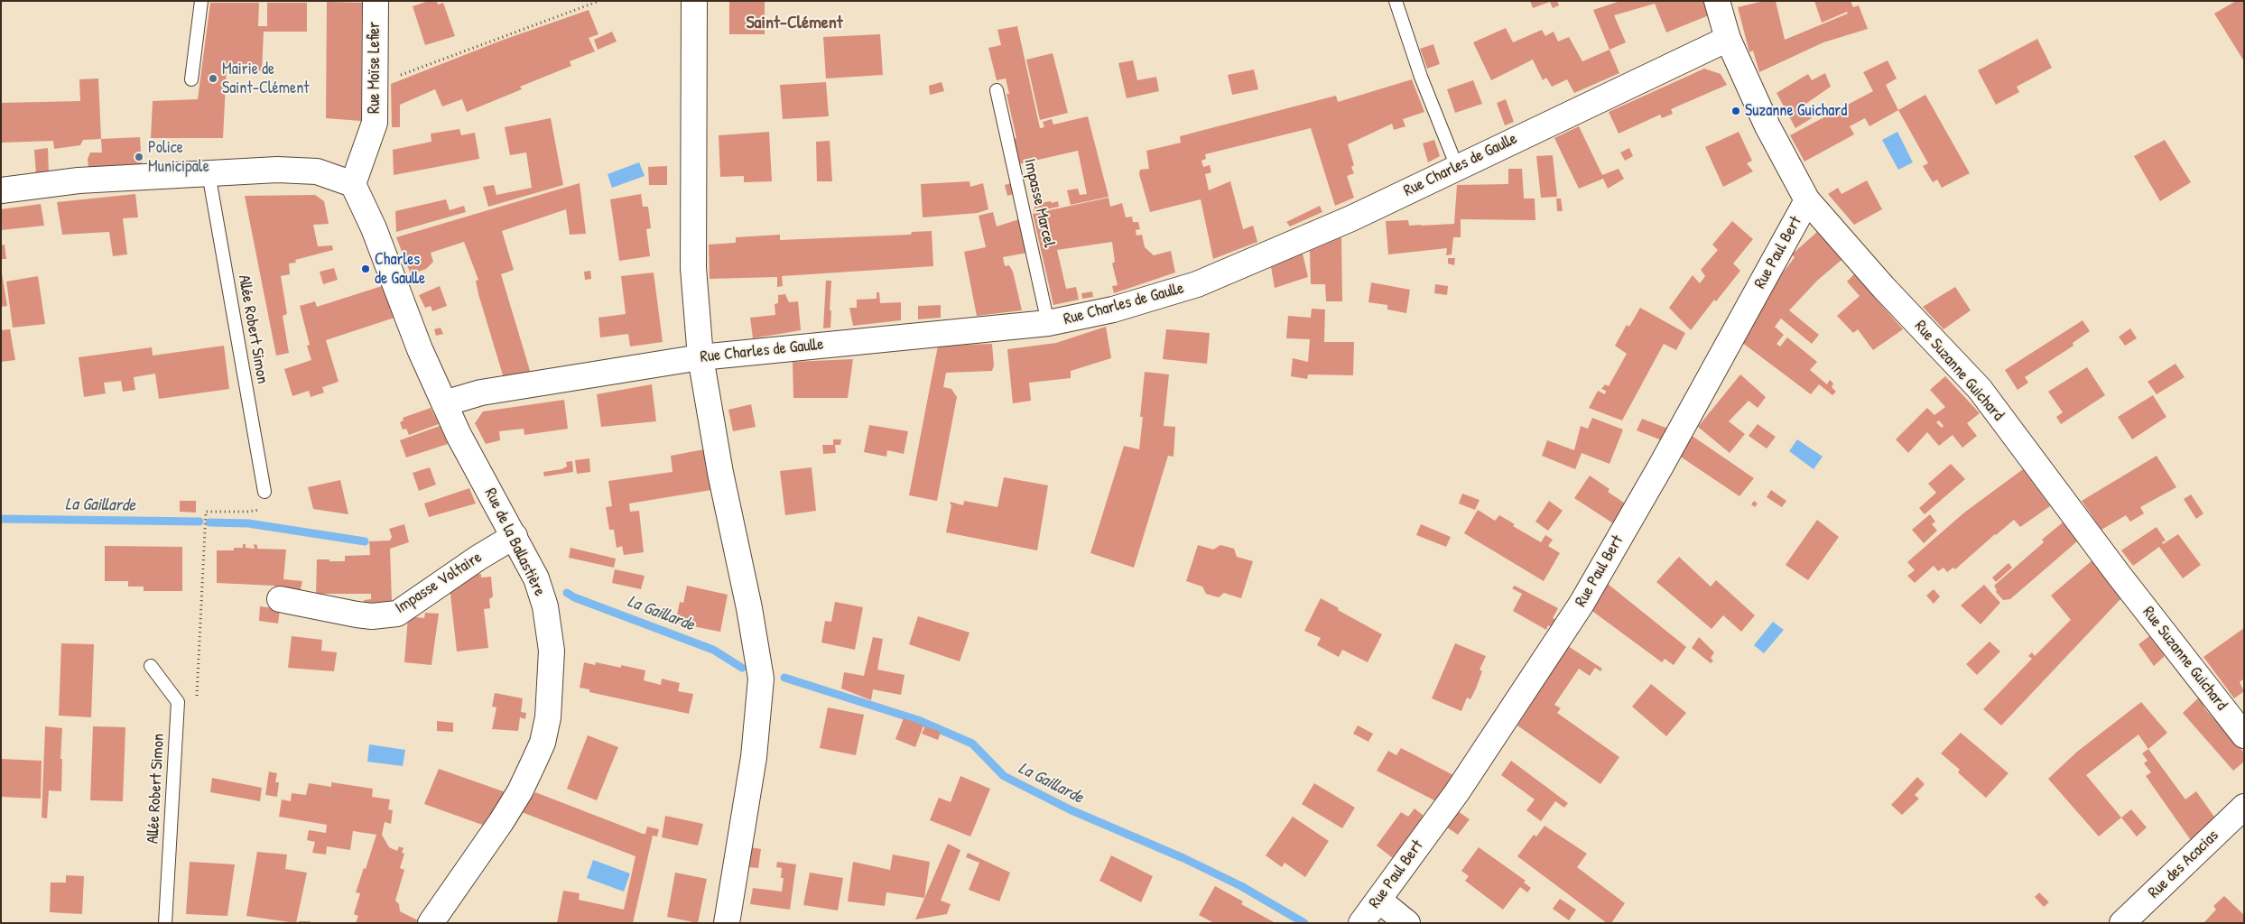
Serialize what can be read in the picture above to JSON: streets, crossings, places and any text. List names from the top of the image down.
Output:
{
  "streets": {
    "street": [
      "Rue Moïse Lefier",
      "Rue Charles de Gaulle",
      "Rue Paul Bert",
      "Rue Suzanne Guichard",
      "Rue de la Ballastière",
      "Impasse Voltaire",
      "Rue des Acacias"
    ],
    "lane": ["Impasse Marcel", "Allée Robert Simon"]
  },
  "crossings": [
    ["Rue Moïse Lefier", "Rue de la Ballastière"],
    ["Rue Charles de Gaulle", "Impasse Marcel"],
    ["Rue Charles de Gaulle", "Rue Suzanne Guichard"],
    ["Rue Charles de Gaulle", "Rue de la Ballastière"],
    ["Rue Paul Bert", "Rue Suzanne Guichard"],
    ["Rue de la Ballastière", "Impasse Voltaire"]
  ],
  "districts": ["Saint-Clément"],
  "water": ["La Gaillarde"],
  "places": [
    "Mairie de Saint-Clément",
    "Suzanne Guichard",
    "Police Municipale",
    "Charles de Gaulle"
  ]
}
